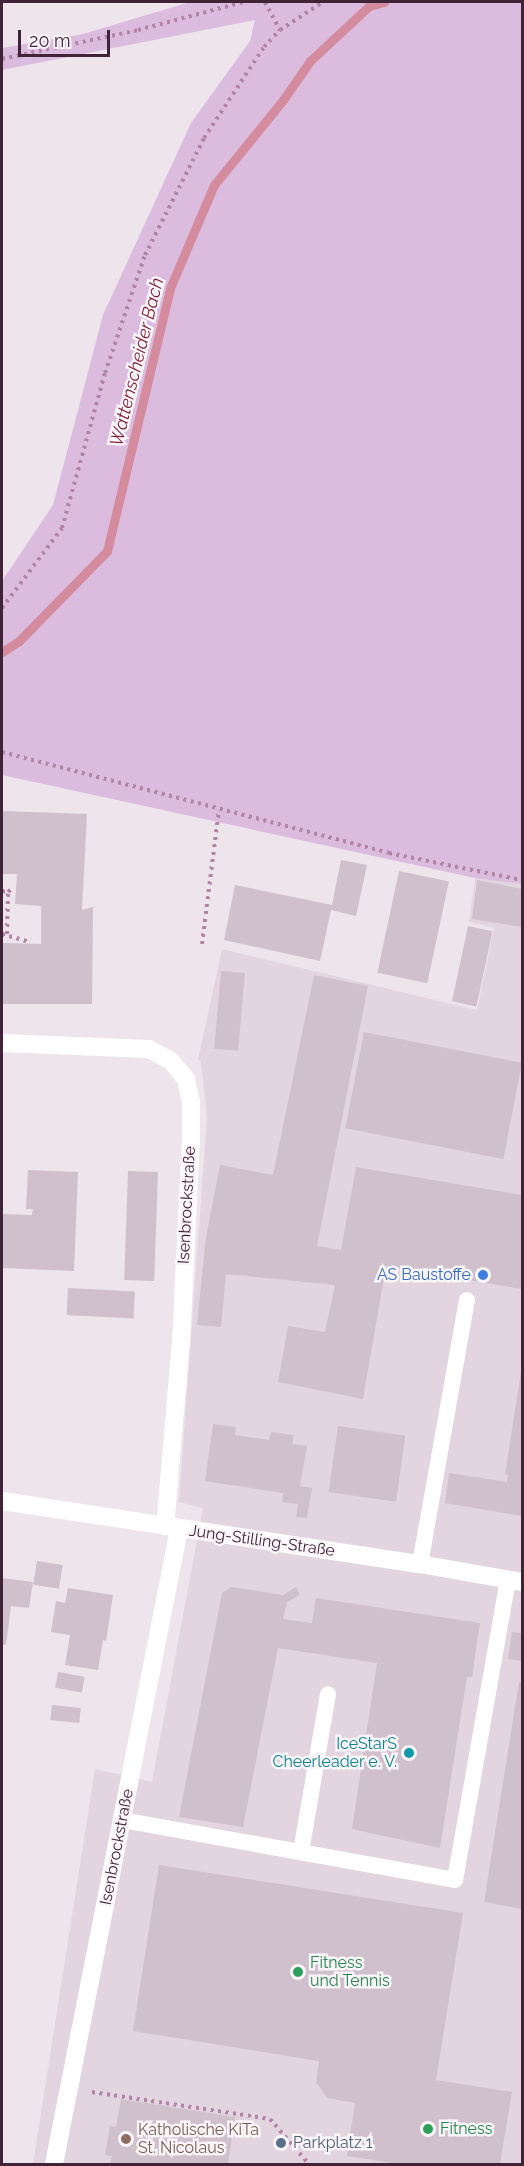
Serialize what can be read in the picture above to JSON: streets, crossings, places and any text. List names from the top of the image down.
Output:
{
  "streets": {
    "street": ["Isenbrockstraße", "Jung-Stilling-Straße"]
  },
  "crossings": [
    ["Isenbrockstraße", "Jung-Stilling-Straße"]
  ],
  "water": ["Wattenscheider Bach"],
  "places": [
    "AS Baustoffe",
    "IceStarS Cheerleader e. V.",
    "Fitness und Tennis",
    "Fitness",
    "Katholische KiTa St. Nicolaus",
    "Parkplatz 1"
  ],
  "scale_bar": "20 m"
}
